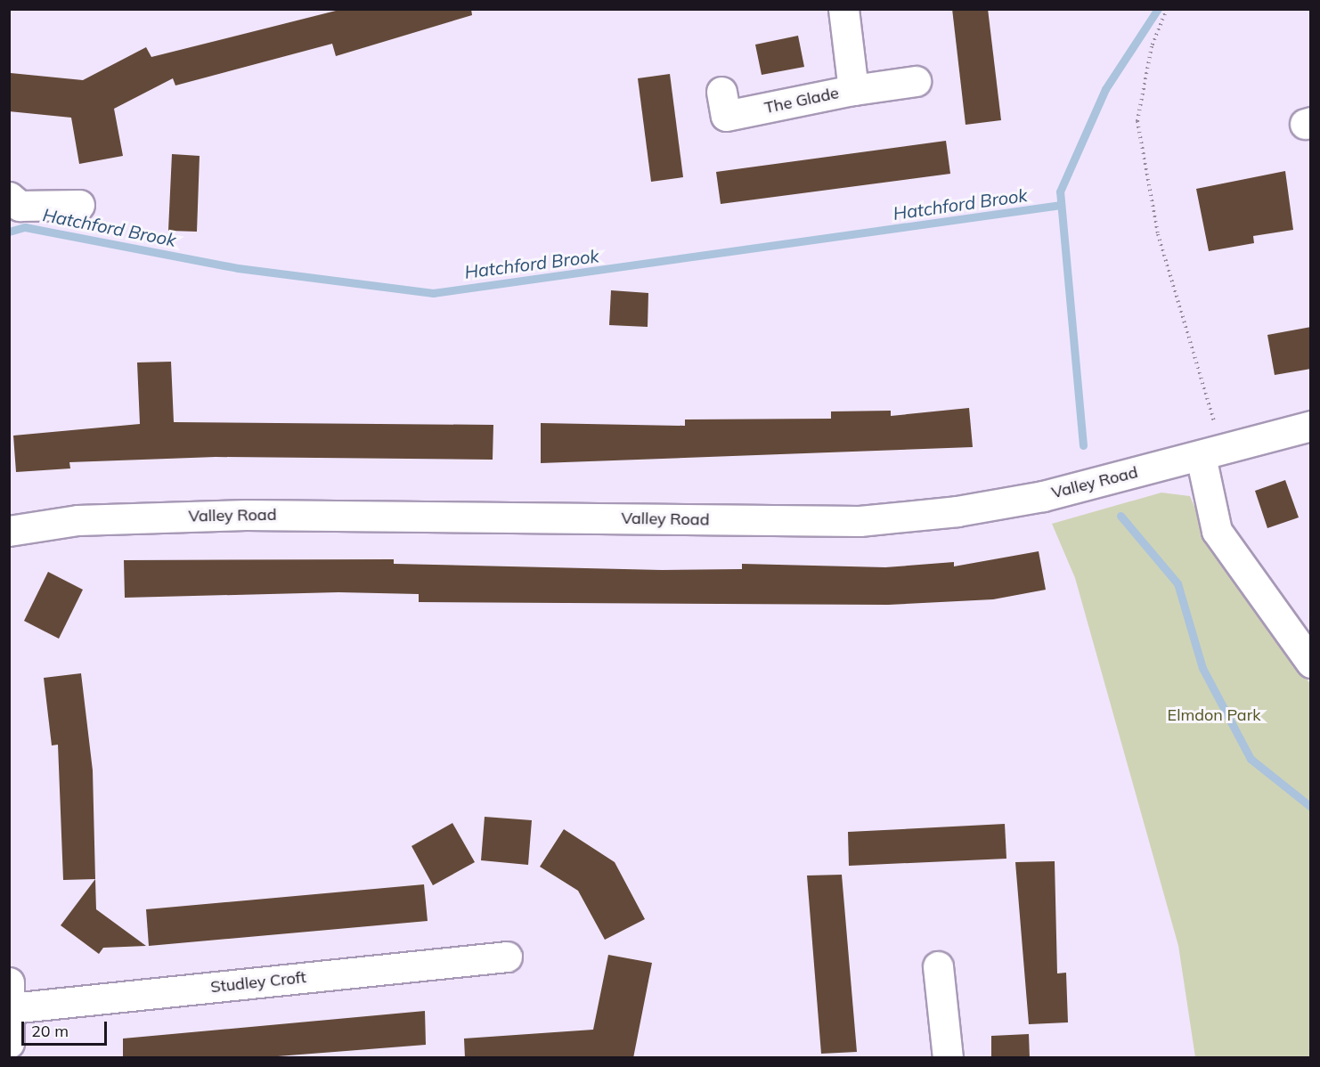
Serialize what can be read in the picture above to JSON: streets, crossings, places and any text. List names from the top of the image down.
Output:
{
  "streets": {
    "street": ["The Glade", "Valley Road", "Studley Croft"]
  },
  "water": ["Hatchford Brook"],
  "parks": ["Elmdon Park"],
  "scale_bar": "20 m"
}
